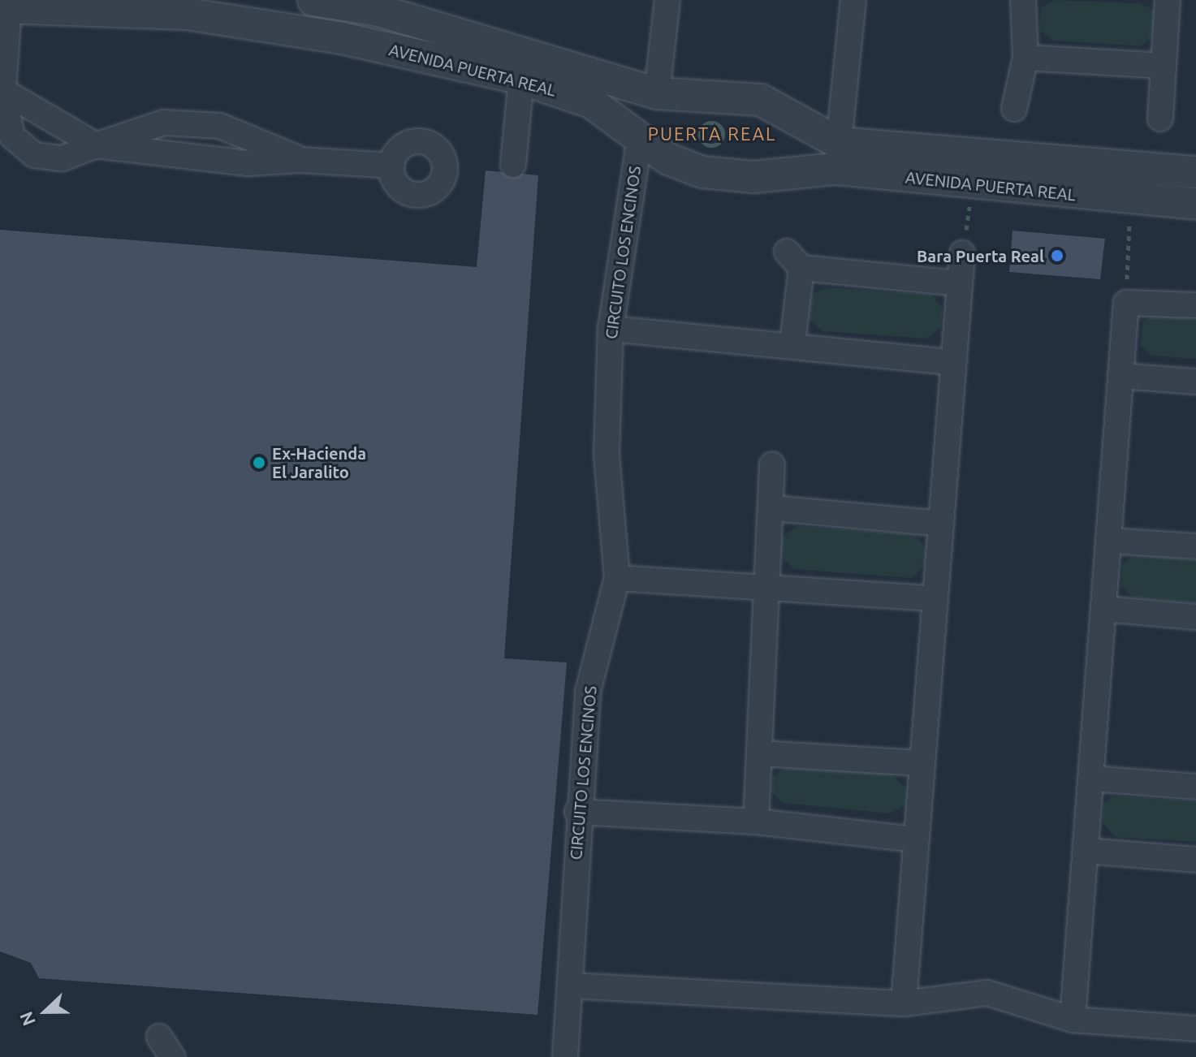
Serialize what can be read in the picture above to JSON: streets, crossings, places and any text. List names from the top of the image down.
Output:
{
  "streets": {
    "street": ["AVENIDA PUERTA REAL", "CIRCUITO LOS ENCINOS"]
  },
  "crossings": [
    ["AVENIDA PUERTA REAL", "CIRCUITO LOS ENCINOS"]
  ],
  "districts": ["PUERTA REAL"],
  "places": ["Bara Puerta Real", "Ex-Hacienda El Jaralito"],
  "north": "left"
}
